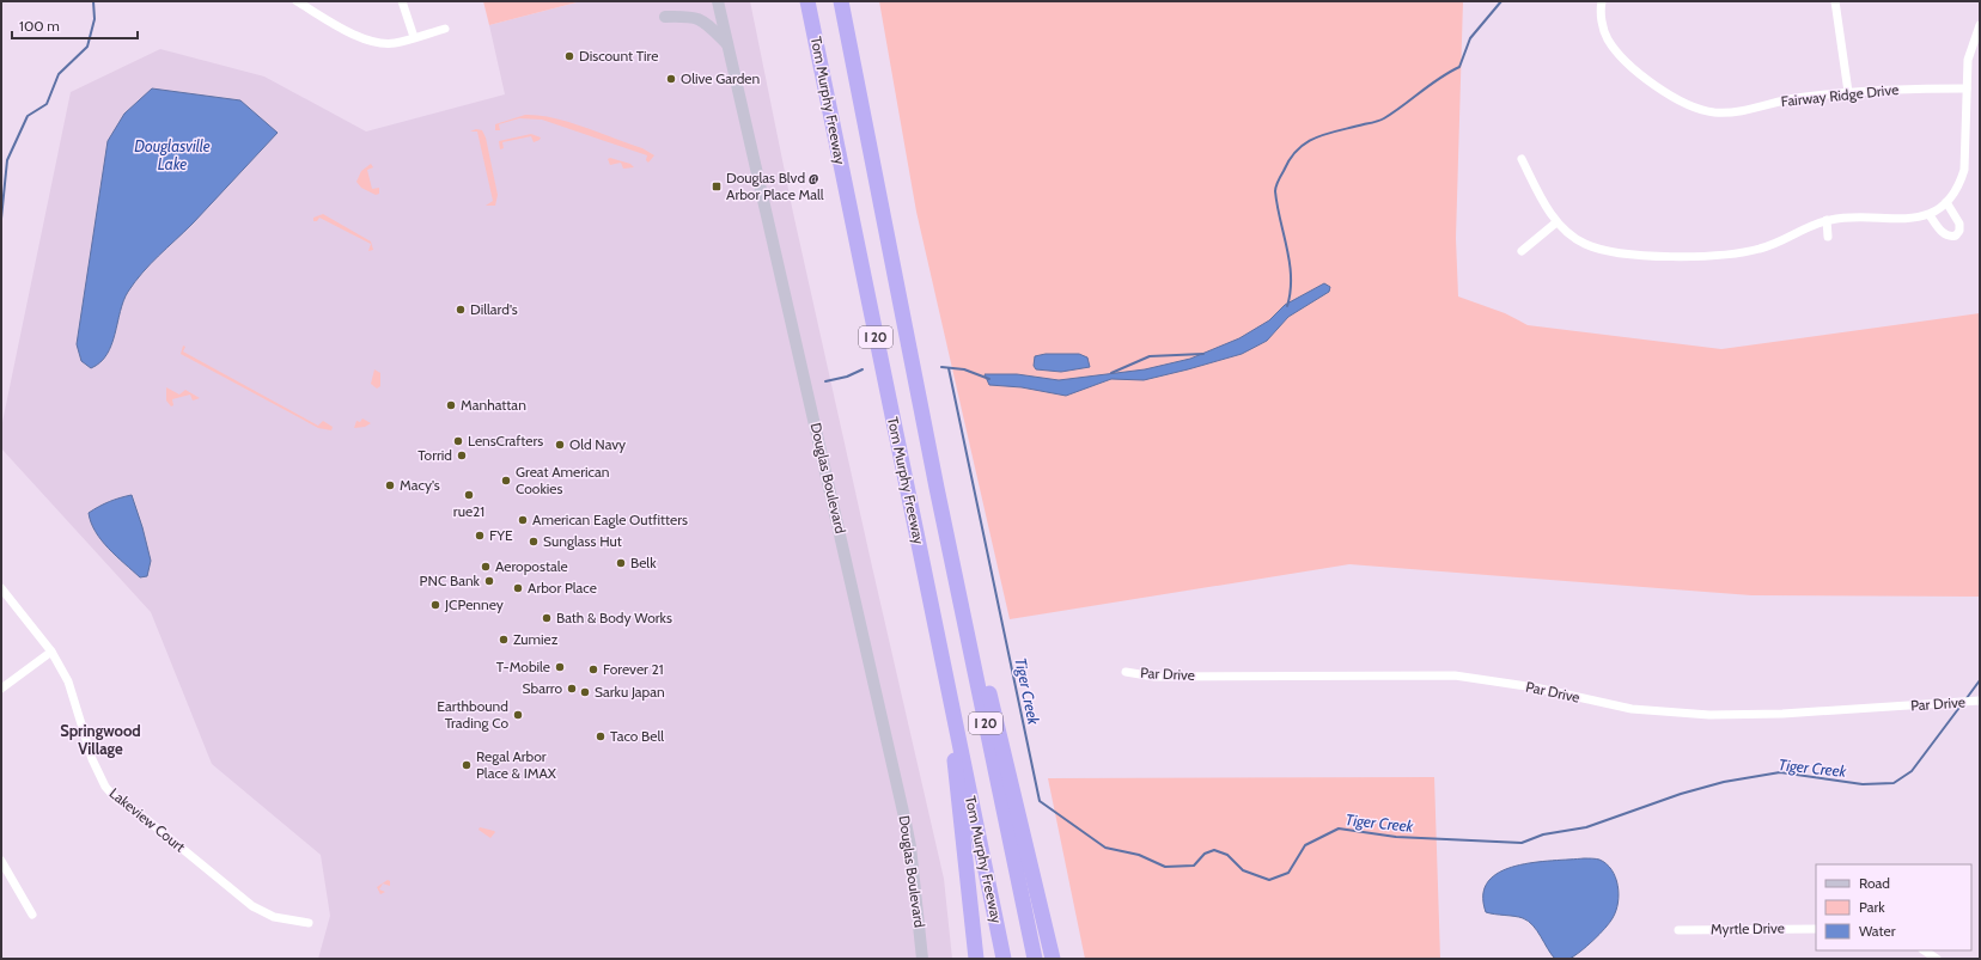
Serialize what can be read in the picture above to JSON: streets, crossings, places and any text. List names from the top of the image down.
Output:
{
  "streets": {
    "highway": ["Tom Murphy Freeway", "I 20"],
    "main road": ["Douglas Boulevard"],
    "street": [
      "Fairway Ridge Drive",
      "Par Drive",
      "Lakeview Court",
      "Myrtle Drive"
    ]
  },
  "districts": ["Springwood Village"],
  "water": ["Douglasville Lake", "Tiger Creek"],
  "places": {
    "other": [
      "Discount Tire",
      "Olive Garden",
      "Dillard's",
      "Manhattan",
      "LensCrafters",
      "Old Navy",
      "Torrid",
      "Great American Cookies",
      "Macy's",
      "rue21",
      "American Eagle Outfitters",
      "FYE",
      "Sunglass Hut",
      "Belk",
      "Aeropostale",
      "PNC Bank",
      "Arbor Place",
      "JCPenney",
      "Bath & Body Works",
      "Zumiez",
      "T-Mobile",
      "Forever 21",
      "Sbarro",
      "Sarku Japan",
      "Earthbound Trading Co",
      "Taco Bell",
      "Regal Arbor Place & IMAX"
    ],
    "transit": ["Douglas Blvd @ Arbor Place Mall"]
  },
  "legend": ["Road", "Park", "Water"],
  "scale_bar": "100 m"
}
